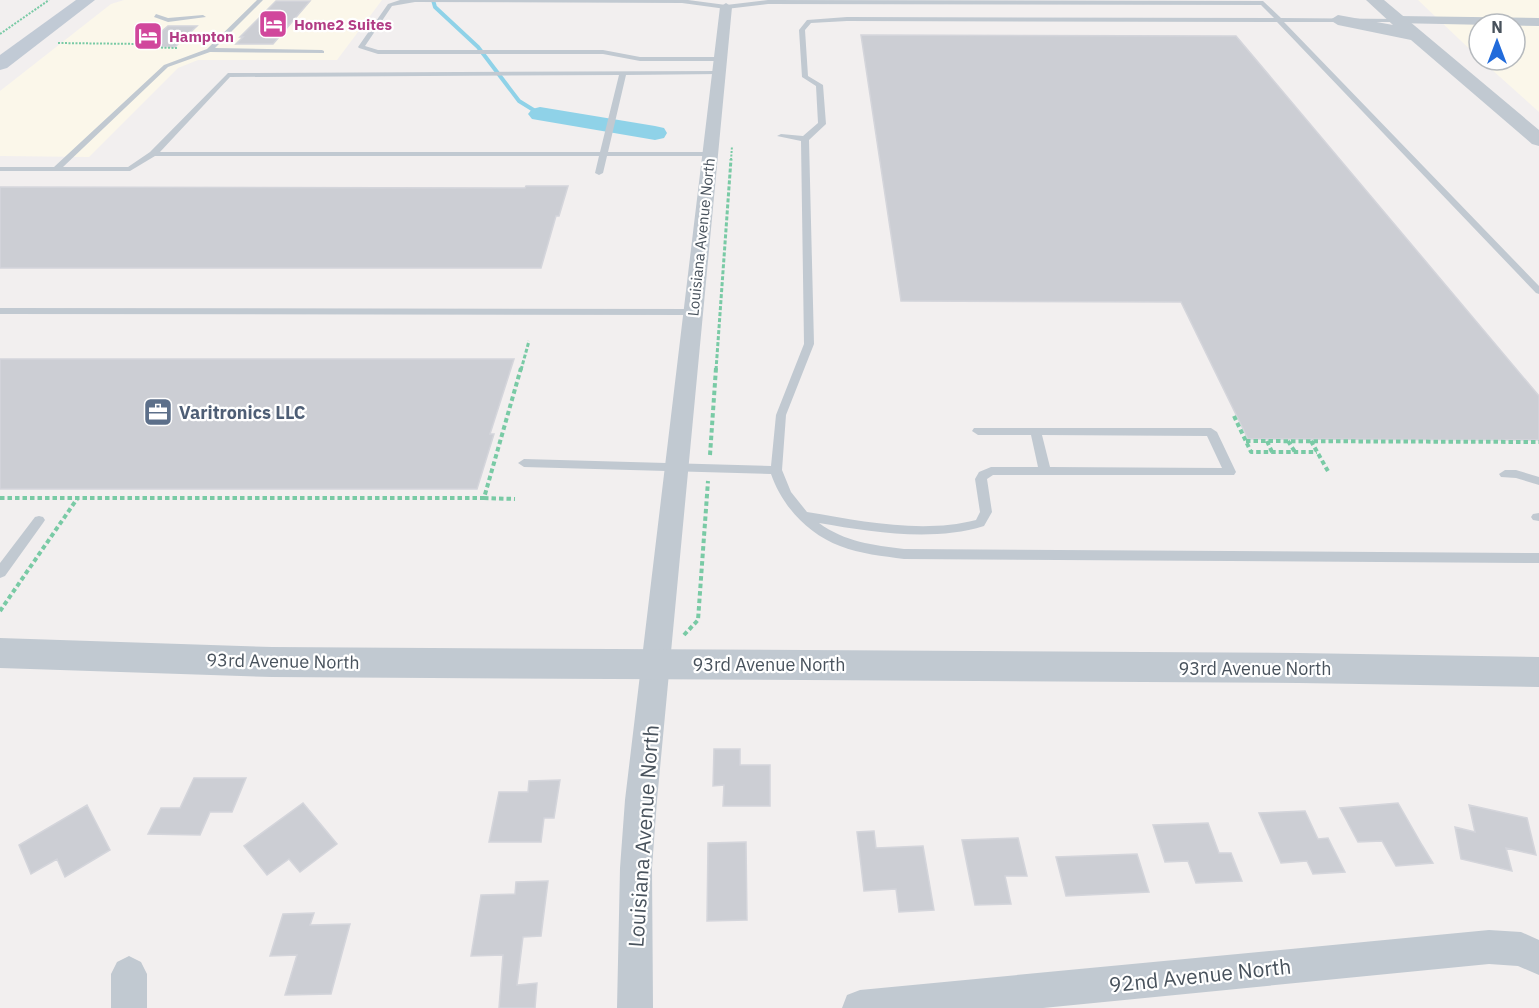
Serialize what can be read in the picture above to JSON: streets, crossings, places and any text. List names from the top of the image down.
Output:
{
  "streets": {
    "street": ["Louisiana Avenue North", "93rd Avenue North", "92nd Avenue North"]
  },
  "crossings": [
    ["Louisiana Avenue North", "93rd Avenue North"]
  ],
  "places": {
    "hotel": ["Home2 Suites", "Hampton"],
    "office": ["Varitronics LLC"]
  },
  "north": "top"
}
